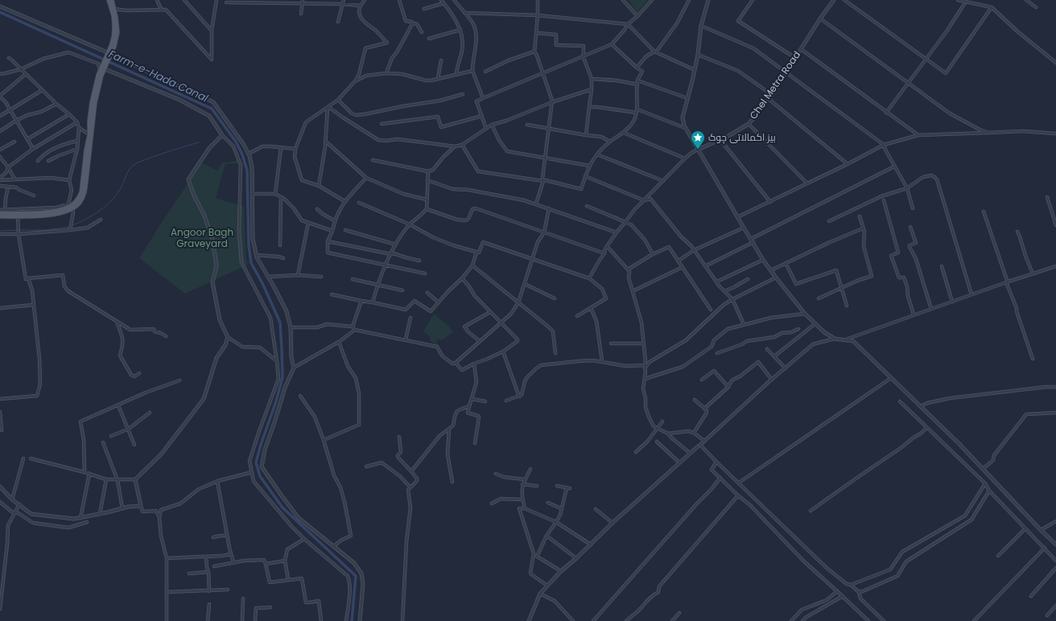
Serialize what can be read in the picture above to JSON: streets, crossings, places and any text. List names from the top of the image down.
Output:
{
  "streets": {
    "street": ["Chel Metra Road"]
  },
  "water": ["Farm-e-Hada Canal"],
  "parks": ["Angoor Bagh Graveyard"],
  "places": {
    "place": ["بیز اکمالاتی چوک"]
  }
}
